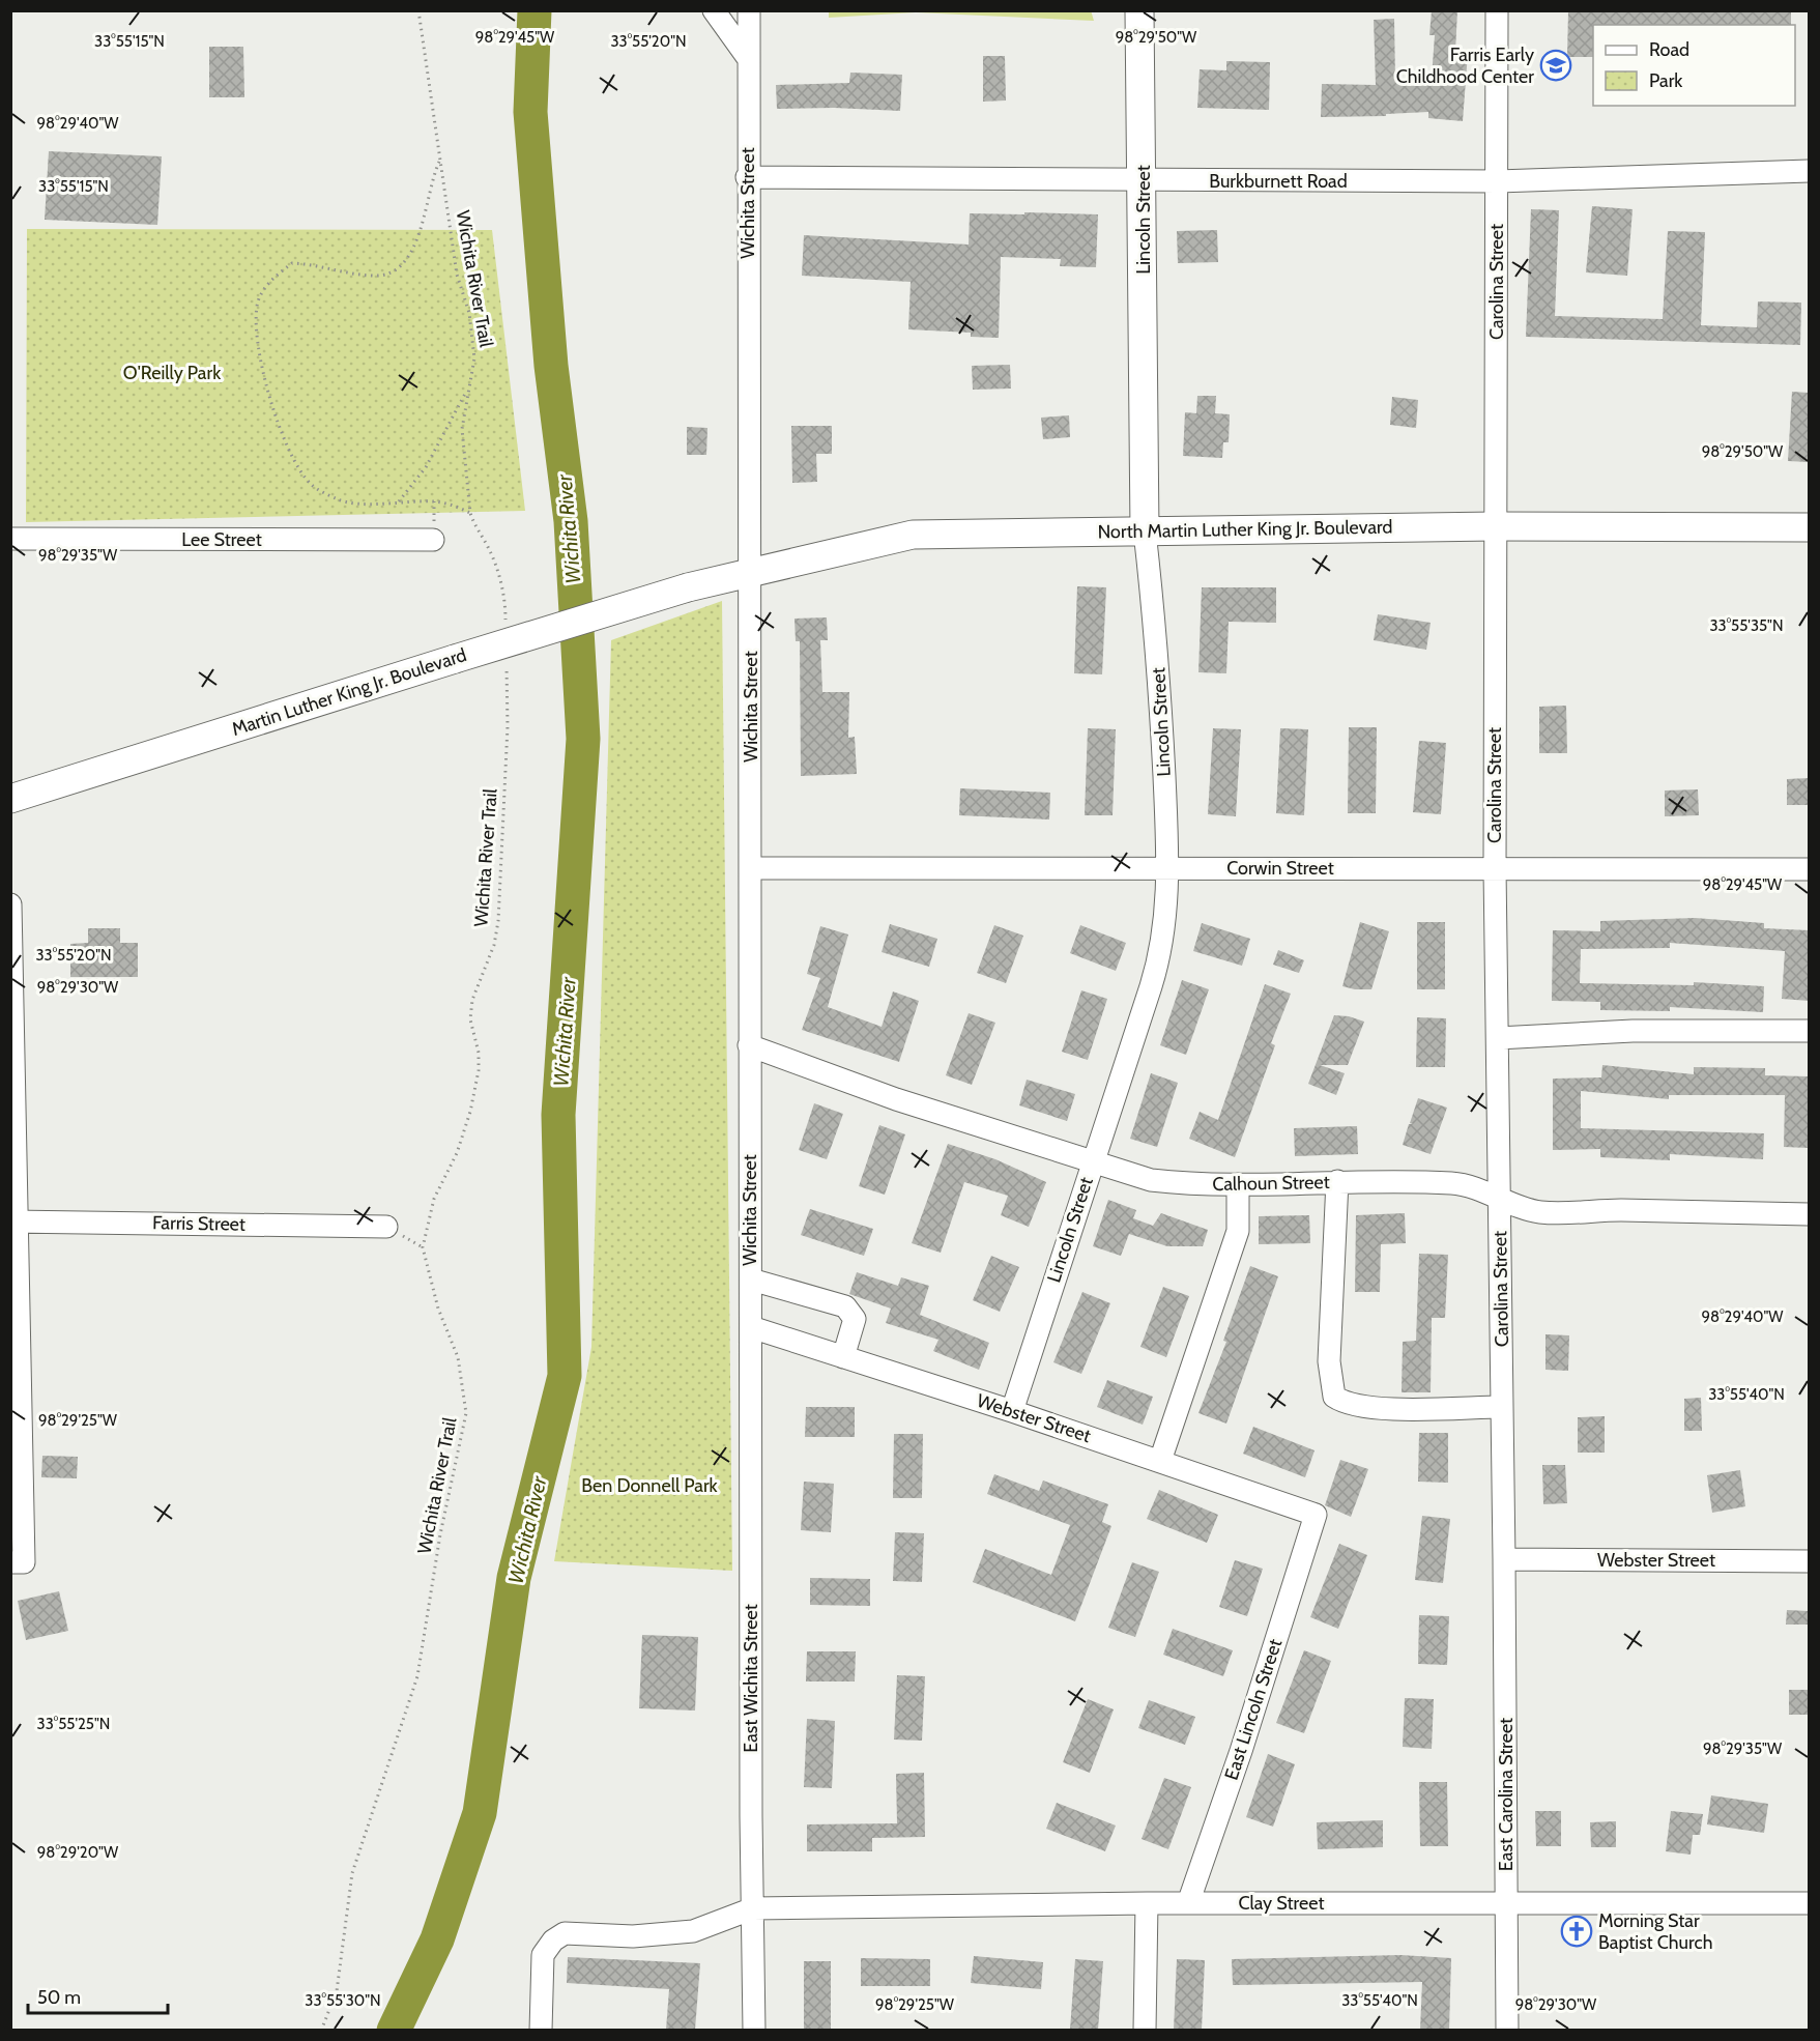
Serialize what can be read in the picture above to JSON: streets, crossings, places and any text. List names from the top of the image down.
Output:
{
  "streets": {
    "main road": ["Lincoln Street", "North Martin Luther King Jr. Boulevard", "Martin Luther King Jr. Boulevard"],
    "street": [
      "Burkburnett Road",
      "Wichita Street",
      "Carolina Street",
      "Lee Street",
      "Corwin Street",
      "Calhoun Street",
      "Farris Street",
      "Webster Street",
      "East Wichita Street",
      "East Lincoln Street",
      "East Carolina Street",
      "Clay Street"
    ],
    "path": ["Wichita River Trail"]
  },
  "crossings": [
    ["Burkburnett Road", "Wichita Street"],
    ["Burkburnett Road", "Lincoln Street"],
    ["Burkburnett Road", "Carolina Street"],
    ["Wichita Street", "North Martin Luther King Jr. Boulevard"],
    ["Wichita Street", "Corwin Street"],
    ["Wichita Street", "Calhoun Street"],
    ["Wichita Street", "Webster Street"],
    ["Wichita Street", "East Wichita Street"],
    ["Lincoln Street", "North Martin Luther King Jr. Boulevard"],
    ["Lincoln Street", "Corwin Street"],
    ["Lincoln Street", "Calhoun Street"],
    ["Lincoln Street", "Webster Street"],
    ["Carolina Street", "North Martin Luther King Jr. Boulevard"],
    ["Carolina Street", "Corwin Street"],
    ["Carolina Street", "Calhoun Street"],
    ["Carolina Street", "Webster Street"],
    ["Carolina Street", "East Carolina Street"],
    ["North Martin Luther King Jr. Boulevard", "Martin Luther King Jr. Boulevard"],
    ["Webster Street", "East Wichita Street"],
    ["Webster Street", "East Lincoln Street"],
    ["Webster Street", "East Carolina Street"],
    ["East Wichita Street", "Clay Street"],
    ["East Lincoln Street", "Clay Street"],
    ["East Carolina Street", "Clay Street"]
  ],
  "water": ["Wichita River"],
  "parks": ["O'Reilly Park", "Ben Donnell Park"],
  "places": {
    "school or university": ["Farris Early Childhood Center"],
    "church": ["Morning Star Baptist Church"]
  },
  "legend": ["Road", "Park"],
  "scale_bar": "50 m",
  "coordinates": [
    "98°29'45\"W",
    "98°29'50\"W",
    "33°55'15\"N",
    "33°55'20\"N",
    "98°29'40\"W",
    "98°29'35\"W",
    "33°55'35\"N",
    "98°29'30\"W",
    "33°55'40\"N",
    "98°29'25\"W",
    "33°55'25\"N",
    "98°29'20\"W",
    "33°55'30\"N"
  ]
}
